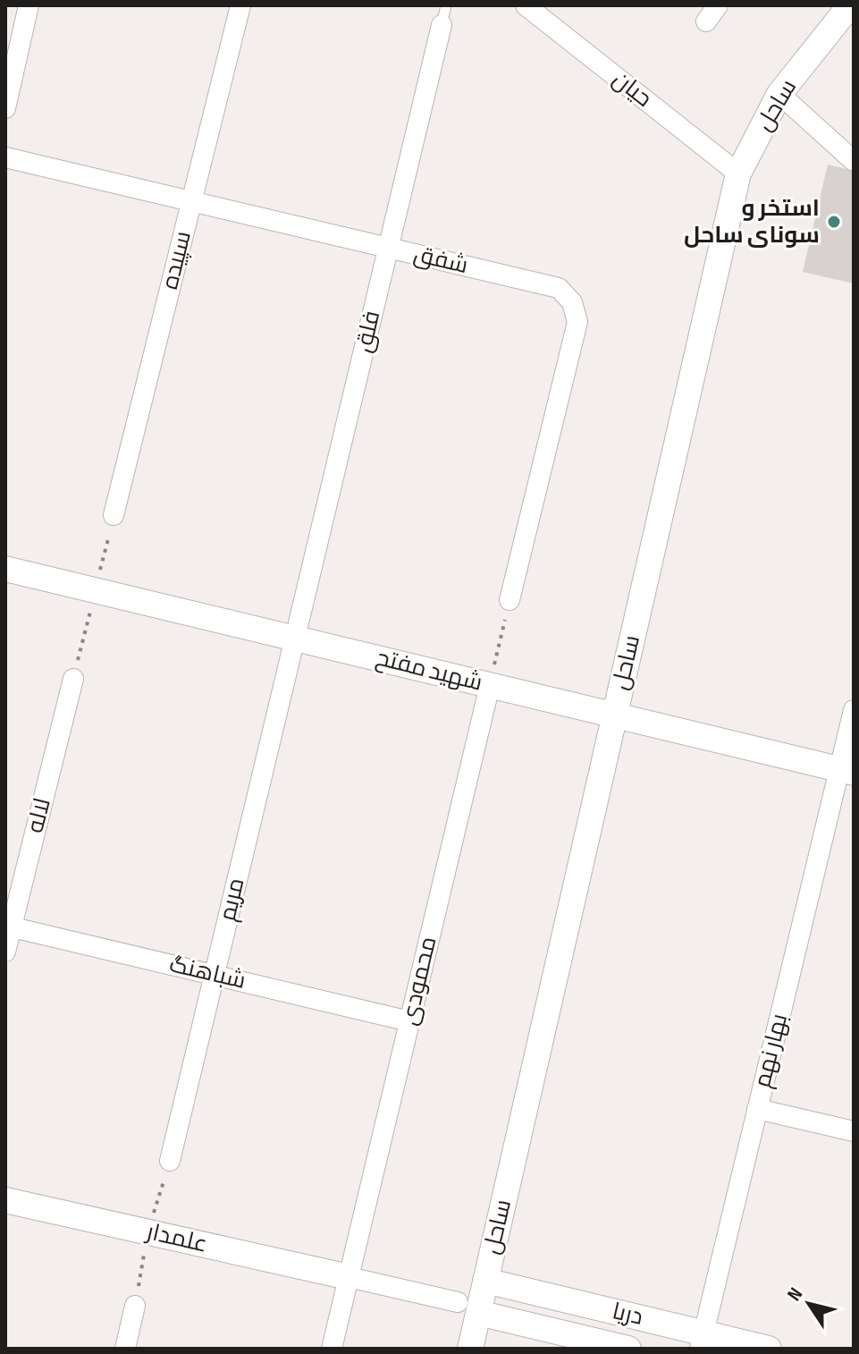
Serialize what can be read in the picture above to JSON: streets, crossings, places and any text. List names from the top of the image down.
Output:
{
  "streets": {
    "street": [
      "حیان",
      "ساحل",
      "سپیده",
      "شفق",
      "فلق",
      "شهید مفتح",
      "لاله",
      "مریم",
      "شباهنگ",
      "محمودی",
      "بهار نهم",
      "علمدار",
      "دریا"
    ]
  },
  "crossings": [
    ["حیان", "ساحل"],
    ["ساحل", "شهید مفتح"],
    ["ساحل", "دریا"],
    ["سپیده", "شفق"],
    ["شفق", "فلق"],
    ["فلق", "شهید مفتح"],
    ["فلق", "مریم"],
    ["شهید مفتح", "مریم"],
    ["شهید مفتح", "محمودی"],
    ["شهید مفتح", "بهار نهم"],
    ["لاله", "شباهنگ"],
    ["مریم", "شباهنگ"],
    ["شباهنگ", "محمودی"],
    ["محمودی", "علمدار"],
    ["بهار نهم", "دریا"]
  ],
  "places": ["استخر و سونای ساحل"],
  "north": "top left"
}
